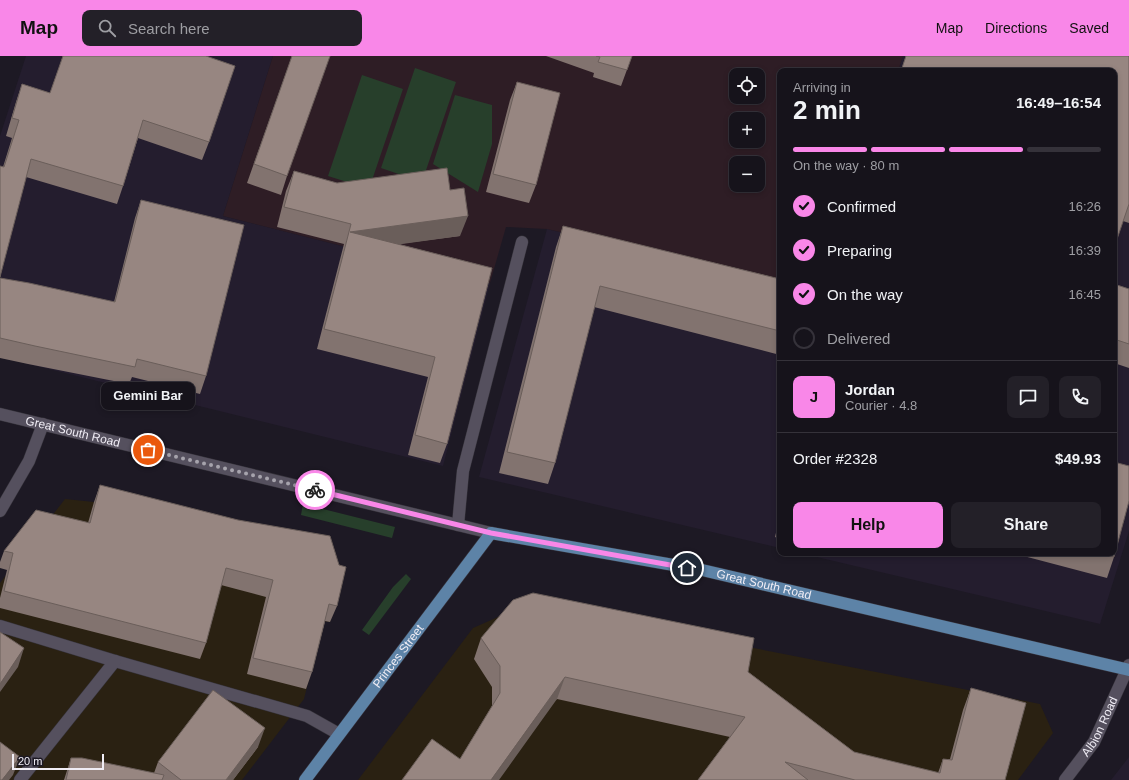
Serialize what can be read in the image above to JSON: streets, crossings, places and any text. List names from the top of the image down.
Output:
{
  "streets": {
    "main road": ["Great South Road", "Princes Street"],
    "street": ["Albion Road"]
  },
  "crossings": [
    ["Great South Road", "Princes Street"],
    ["Great South Road", "Albion Road"]
  ],
  "places": ["Gemini Bar"],
  "scale_bar": "20 m",
  "page": {
    "header": "Map",
    "search": "Search here",
    "nav": ["Map", "Directions", "Saved"],
    "map_buttons": ["+", "−"],
    "heading": ["2 min", "Arriving in", "16:49–16:54"],
    "panel": [
      "Jordan",
      "Courier · 4.8",
      "Order #2328",
      "$49.93"
    ],
    "bar": "On the way · 80 m",
    "list": [
      ["Confirmed", "16:26"],
      ["Preparing", "16:39"],
      ["On the way", "16:45"],
      "Delivered"
    ],
    "round": "J",
    "bubble": "Gemini Bar",
    "buttons": ["Help", "Share"],
    "scale": "20 m"
  }
}
